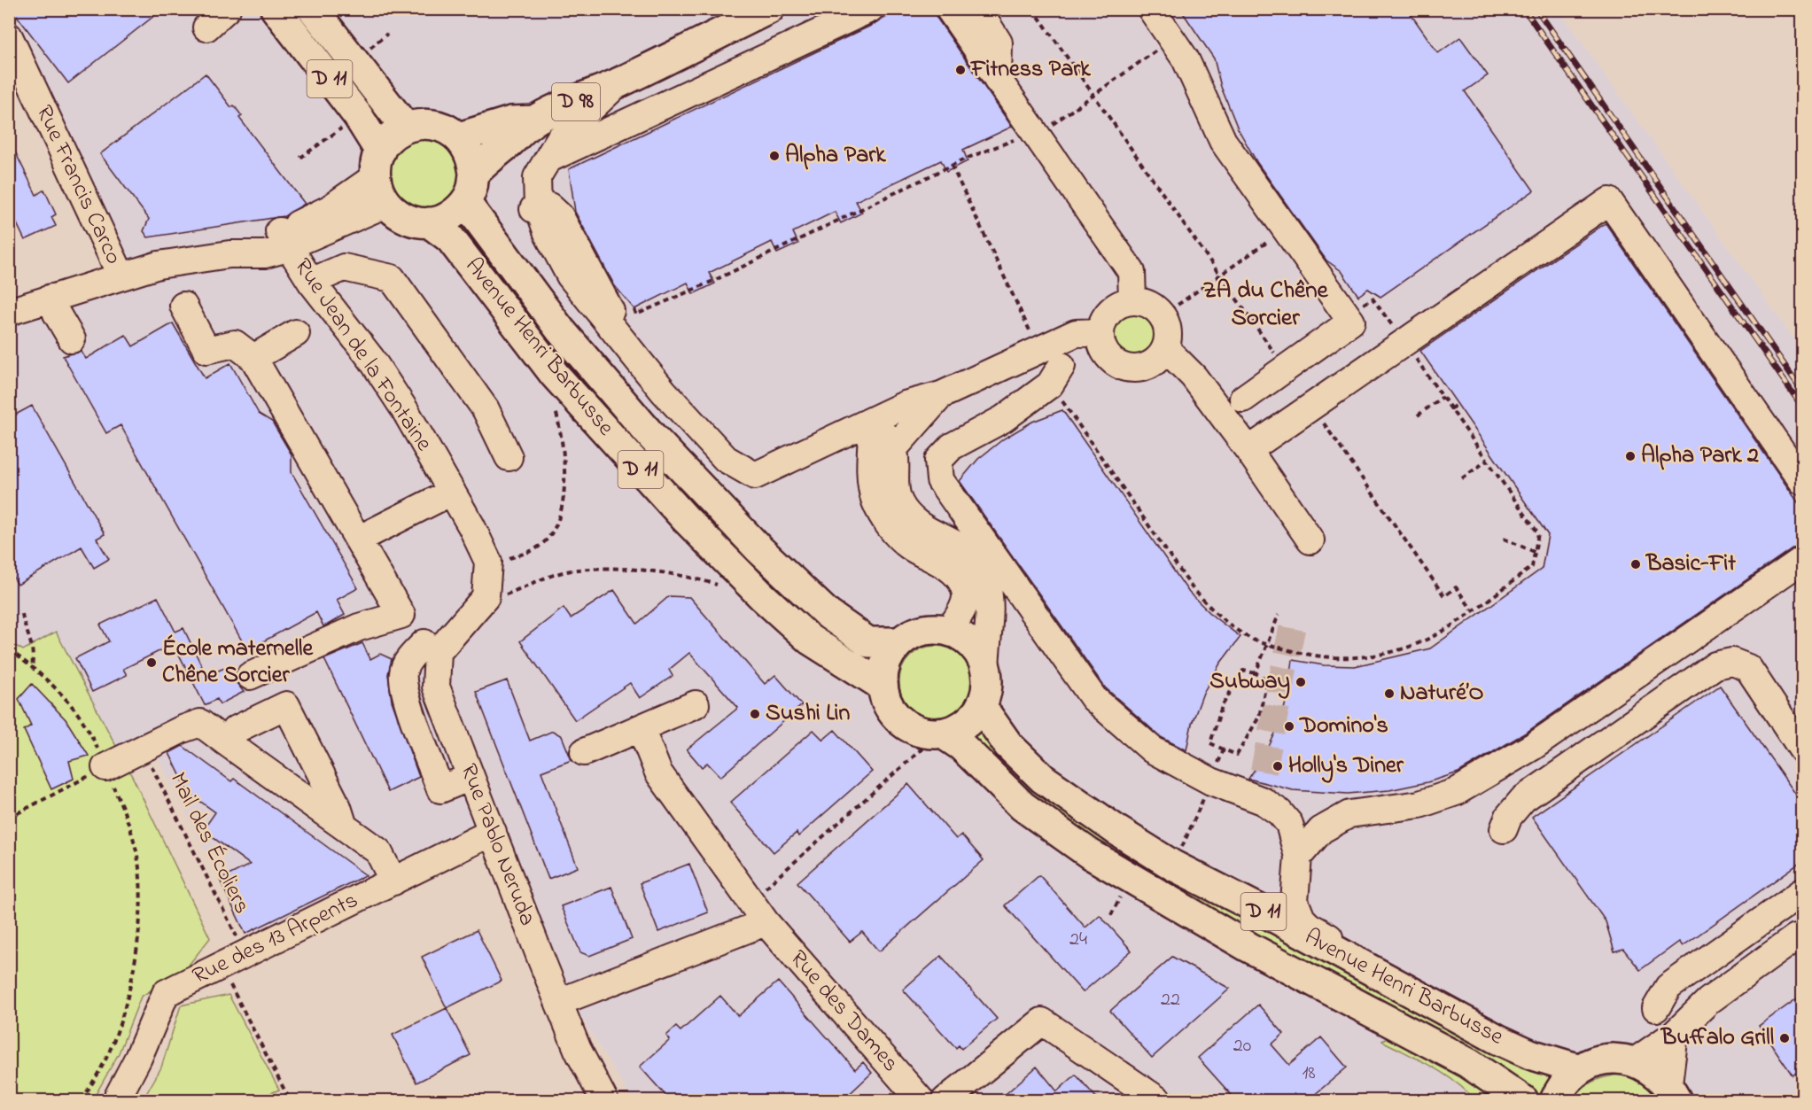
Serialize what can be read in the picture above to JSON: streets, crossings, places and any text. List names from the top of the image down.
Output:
{
  "streets": {
    "main road": ["D 11", "D 98", "Avenue Henri Barbusse"],
    "street": [
      "Rue Francis Carco",
      "Rue Jean de la Fontaine",
      "Rue Pablo Neruda",
      "Rue des 13 Arpents",
      "Rue des Dames"
    ],
    "path": ["Mail des Écoliers"]
  },
  "crossings": [
    ["D 11", "D 98"],
    ["D 11", "Avenue Henri Barbusse"],
    ["D 98", "Avenue Henri Barbusse"],
    ["Rue Jean de la Fontaine", "Rue Pablo Neruda"],
    ["Mail des Écoliers", "Rue des 13 Arpents"],
    ["Rue Pablo Neruda", "Rue des 13 Arpents"]
  ],
  "districts": ["ZA du Chêne Sorcier"],
  "places": [
    "Fitness Park",
    "Alpha Park",
    "Alpha Park 2",
    "Basic-Fit",
    "École maternelle Chêne Sorcier",
    "Subway",
    "Naturé’O",
    "Sushi Lin",
    "Domino's",
    "Holly's Diner",
    "Buffalo Grill"
  ],
  "house_numbers": [
    "24",
    "22",
    "20",
    "18"
  ]
}
